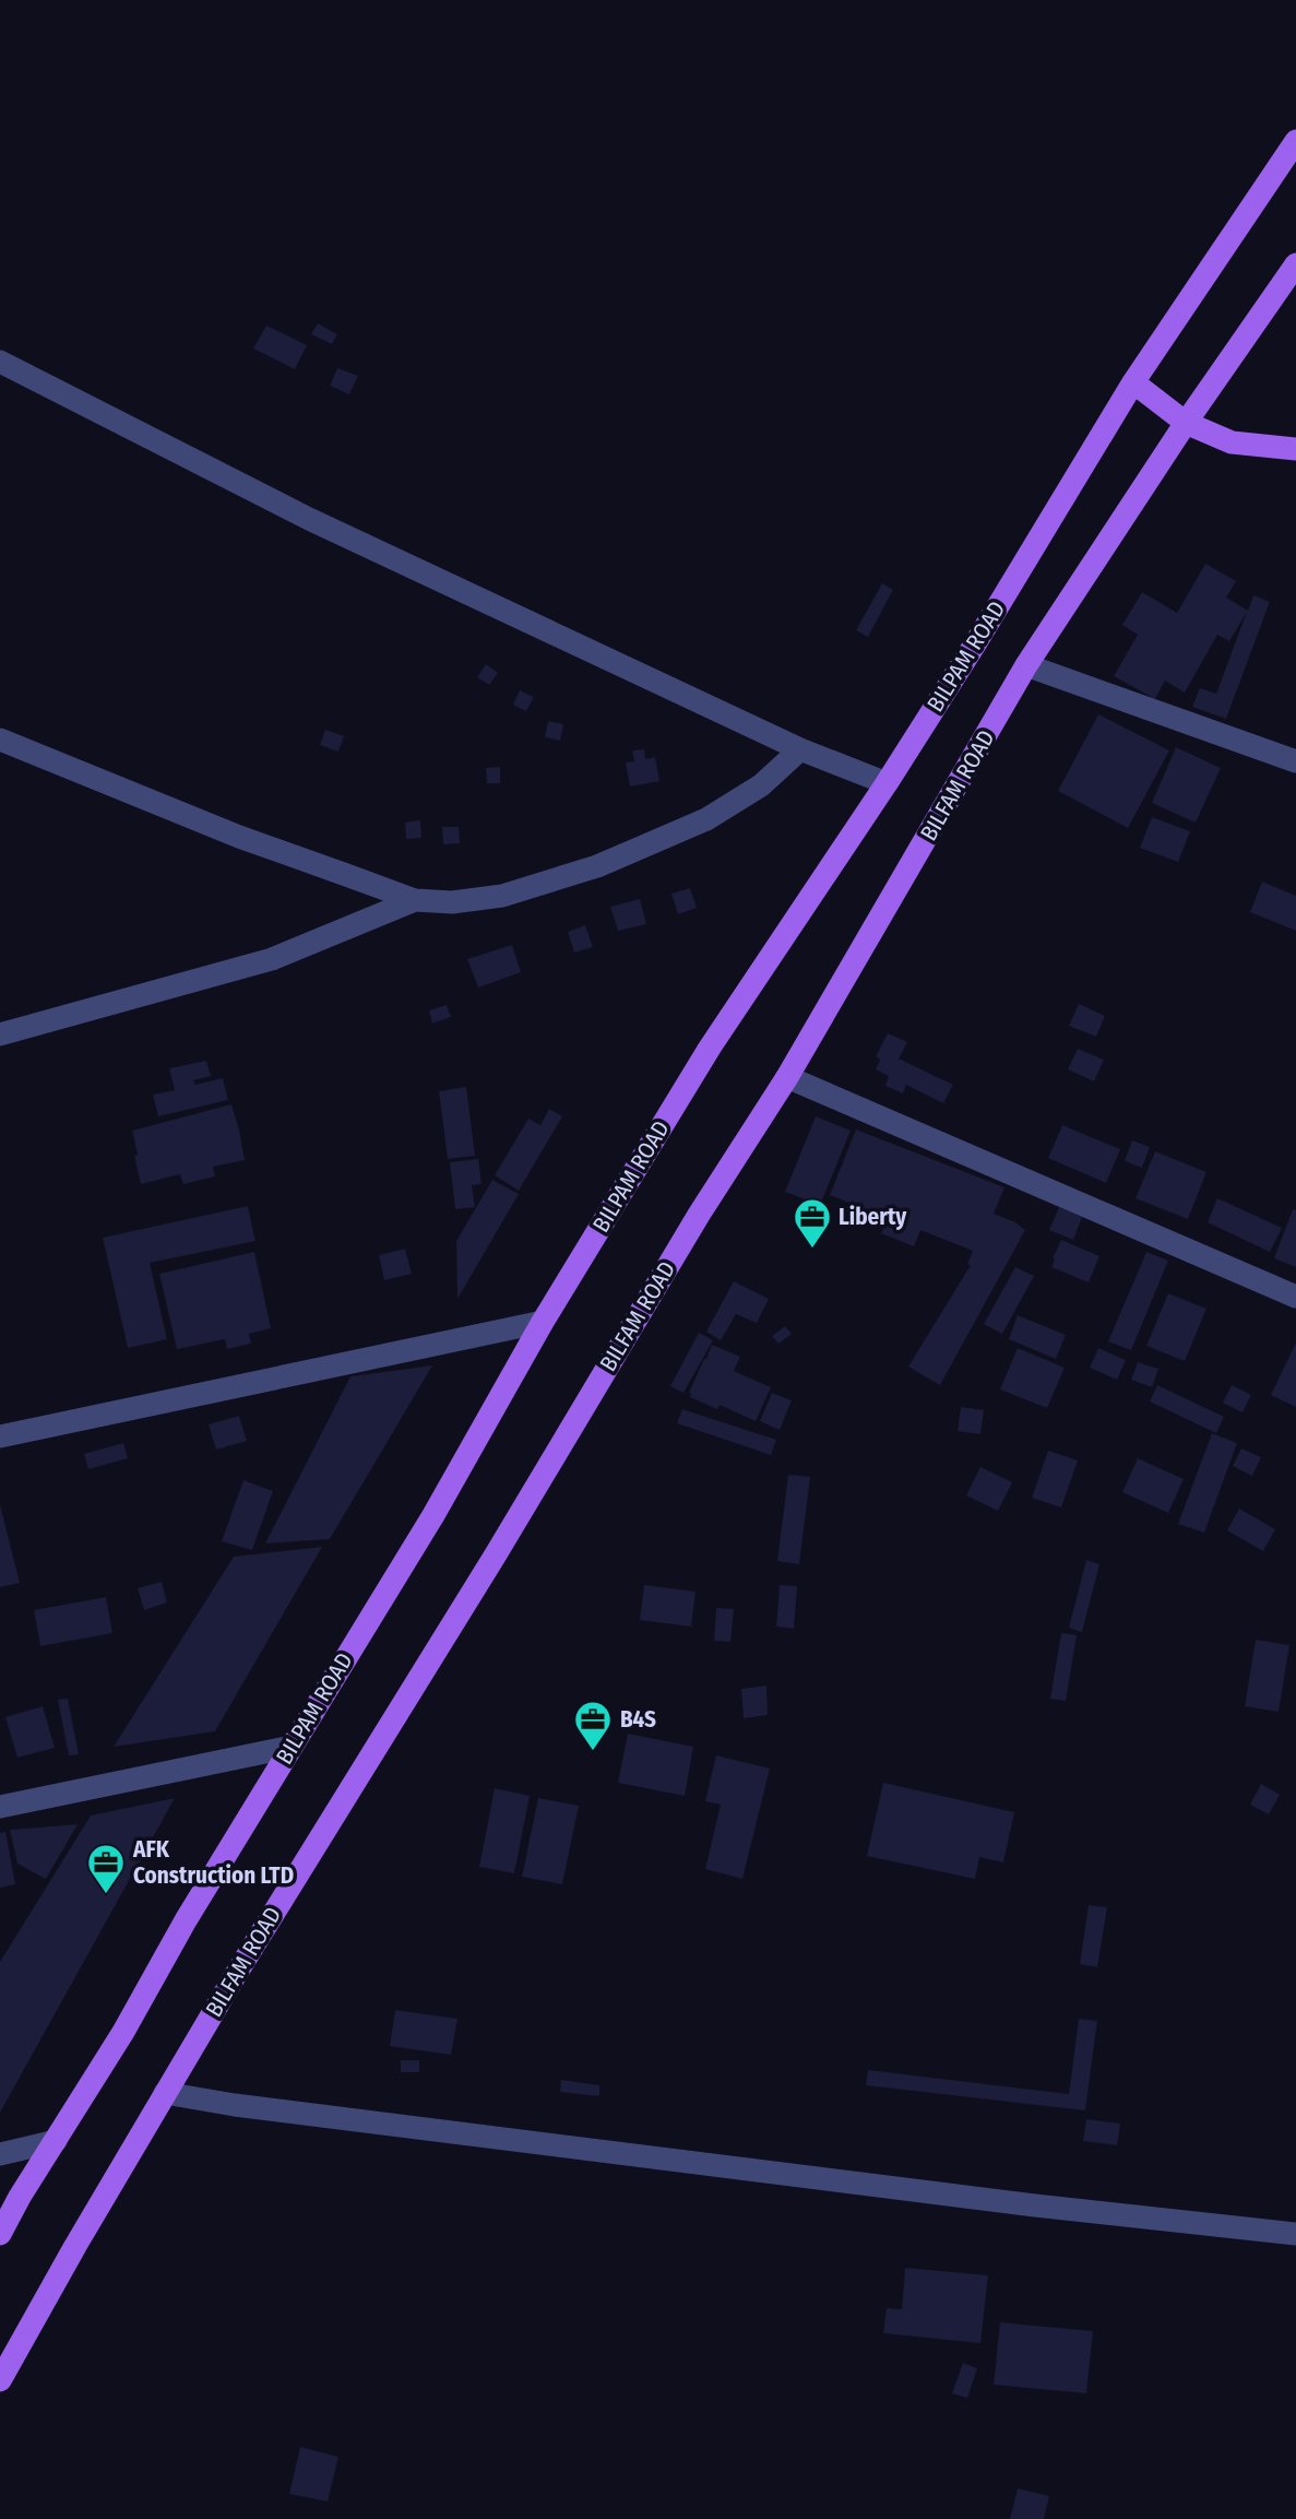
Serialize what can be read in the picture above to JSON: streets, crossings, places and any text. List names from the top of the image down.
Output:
{
  "streets": {
    "main road": ["BILPAM ROAD", "BILFAM ROAD"]
  },
  "places": {
    "office": ["Liberty", "B4S", "AFK Construction LTD"]
  }
}
